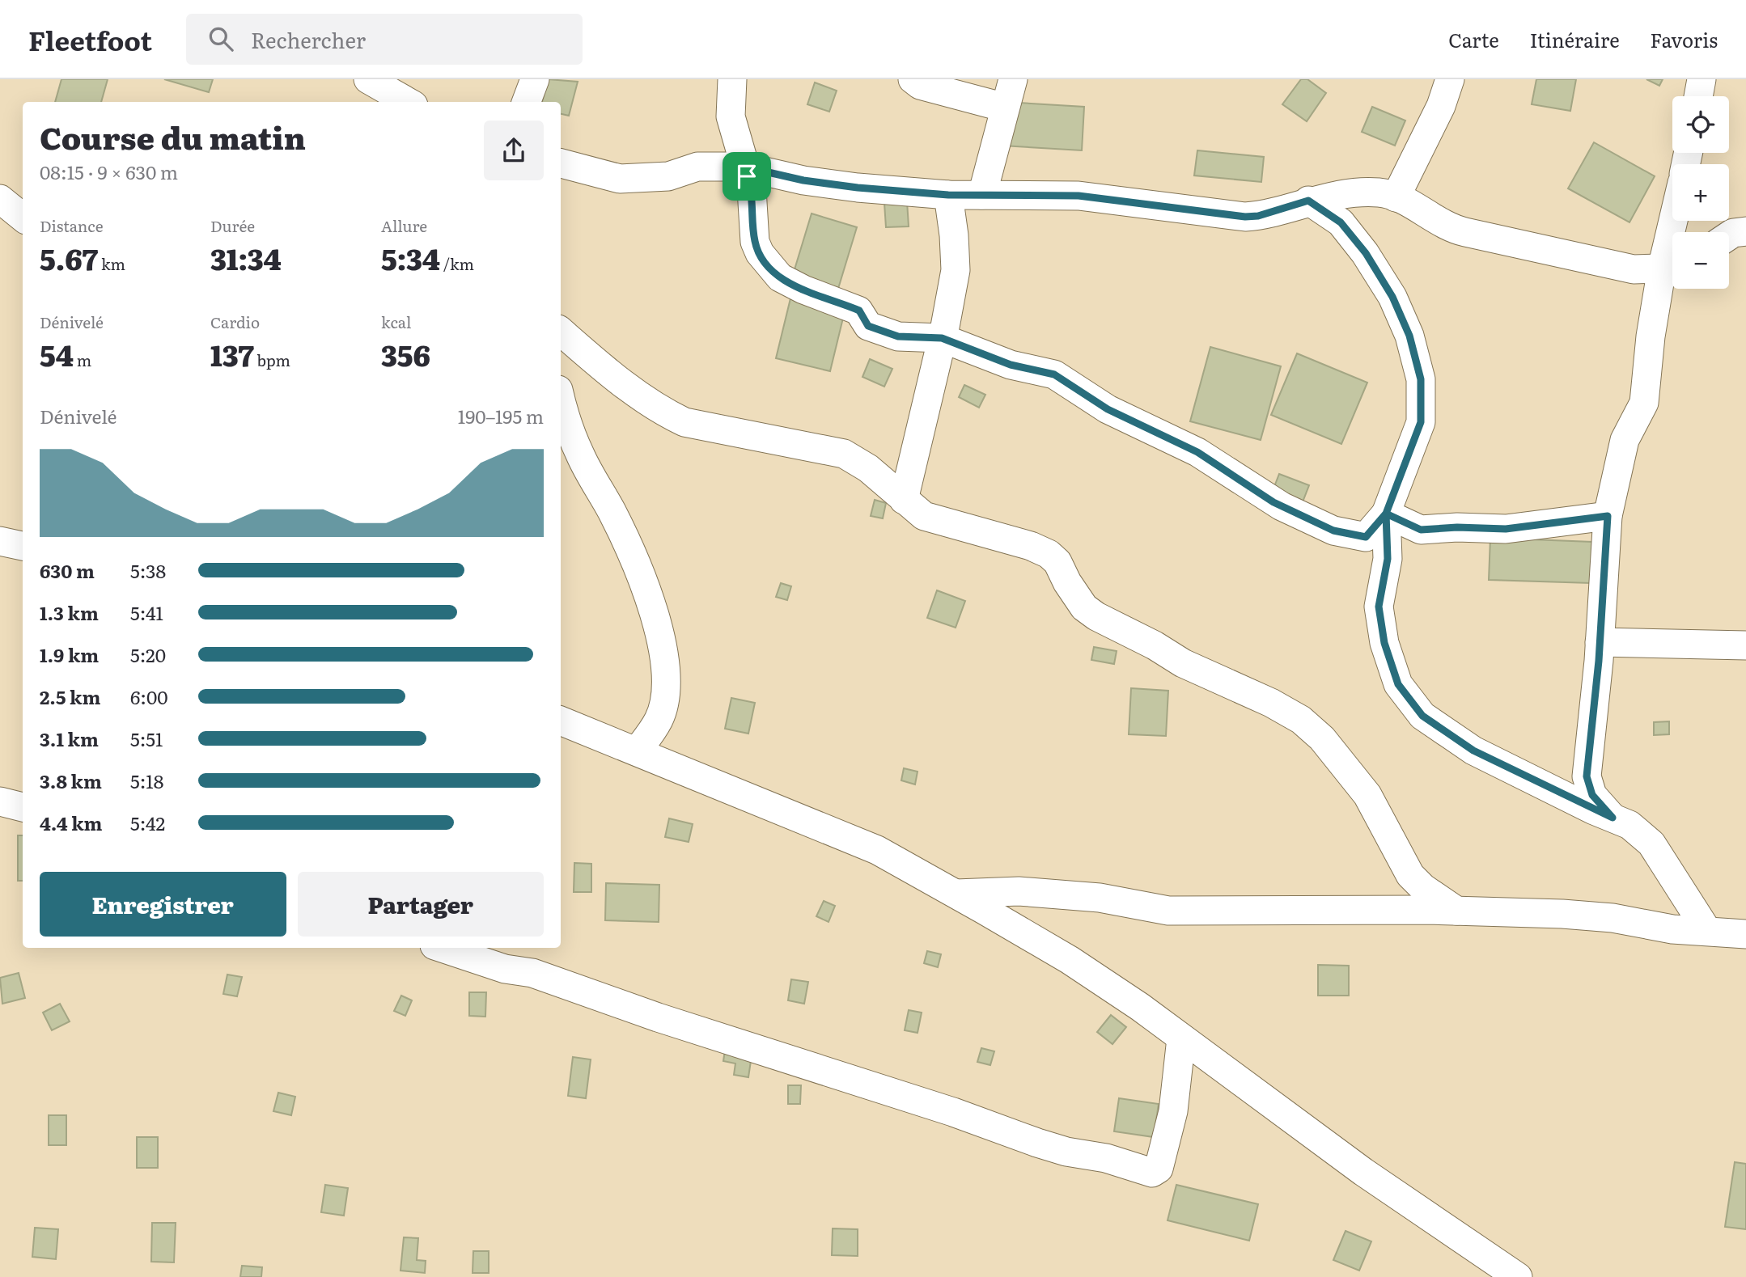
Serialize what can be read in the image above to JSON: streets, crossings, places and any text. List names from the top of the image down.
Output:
{
  "page": {
    "header": "Fleetfoot",
    "search": "Rechercher",
    "nav": ["Carte", "Itinéraire", "Favoris"],
    "map_buttons": ["+", "−"],
    "heading": ["Course du matin", "08:15 · 9 × 630 m"],
    "stats": [
      ["Distance", "5.67 km"],
      ["Durée", "31:34"],
      ["Allure", "5:34 /km"],
      ["Dénivelé", "54 m"],
      ["Cardio", "137 bpm"],
      ["kcal", "356"]
    ],
    "chart": ["Dénivelé", "190–195 m"],
    "list": [
      {
        "name": "630 m",
        "note": "5:38"
      },
      {
        "name": "1.3 km",
        "note": "5:41"
      },
      {
        "name": "1.9 km",
        "note": "5:20"
      },
      {
        "name": "2.5 km",
        "note": "6:00"
      },
      {
        "name": "3.1 km",
        "note": "5:51"
      },
      {
        "name": "3.8 km",
        "note": "5:18"
      },
      {
        "name": "4.4 km",
        "note": "5:42"
      }
    ],
    "buttons": ["Enregistrer", "Partager"]
  }
}
